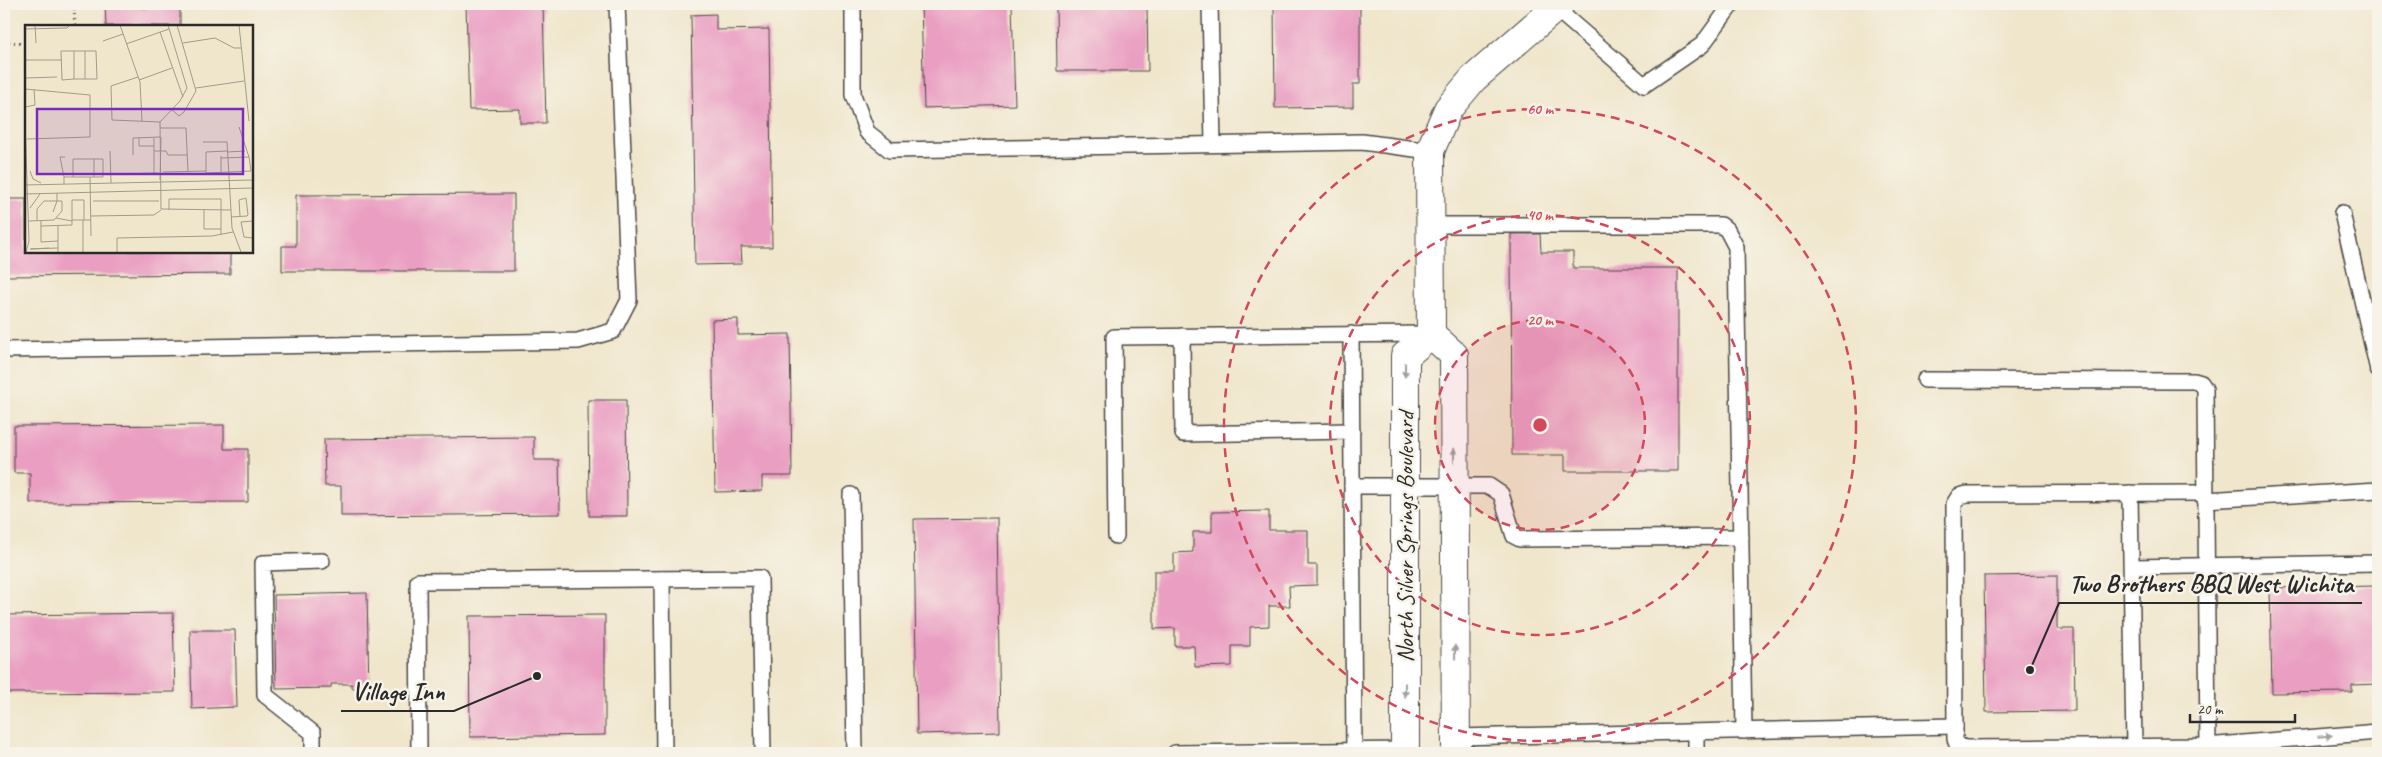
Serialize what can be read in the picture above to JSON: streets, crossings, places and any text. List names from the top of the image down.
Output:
{
  "streets": {
    "street": ["North Silver Springs Boulevard"]
  },
  "places": ["Two Brothers BBQ West Wichita", "Village Inn"],
  "scale_bar": "20 m",
  "rings": ["60 m", "40 m", "20 m"]
}
